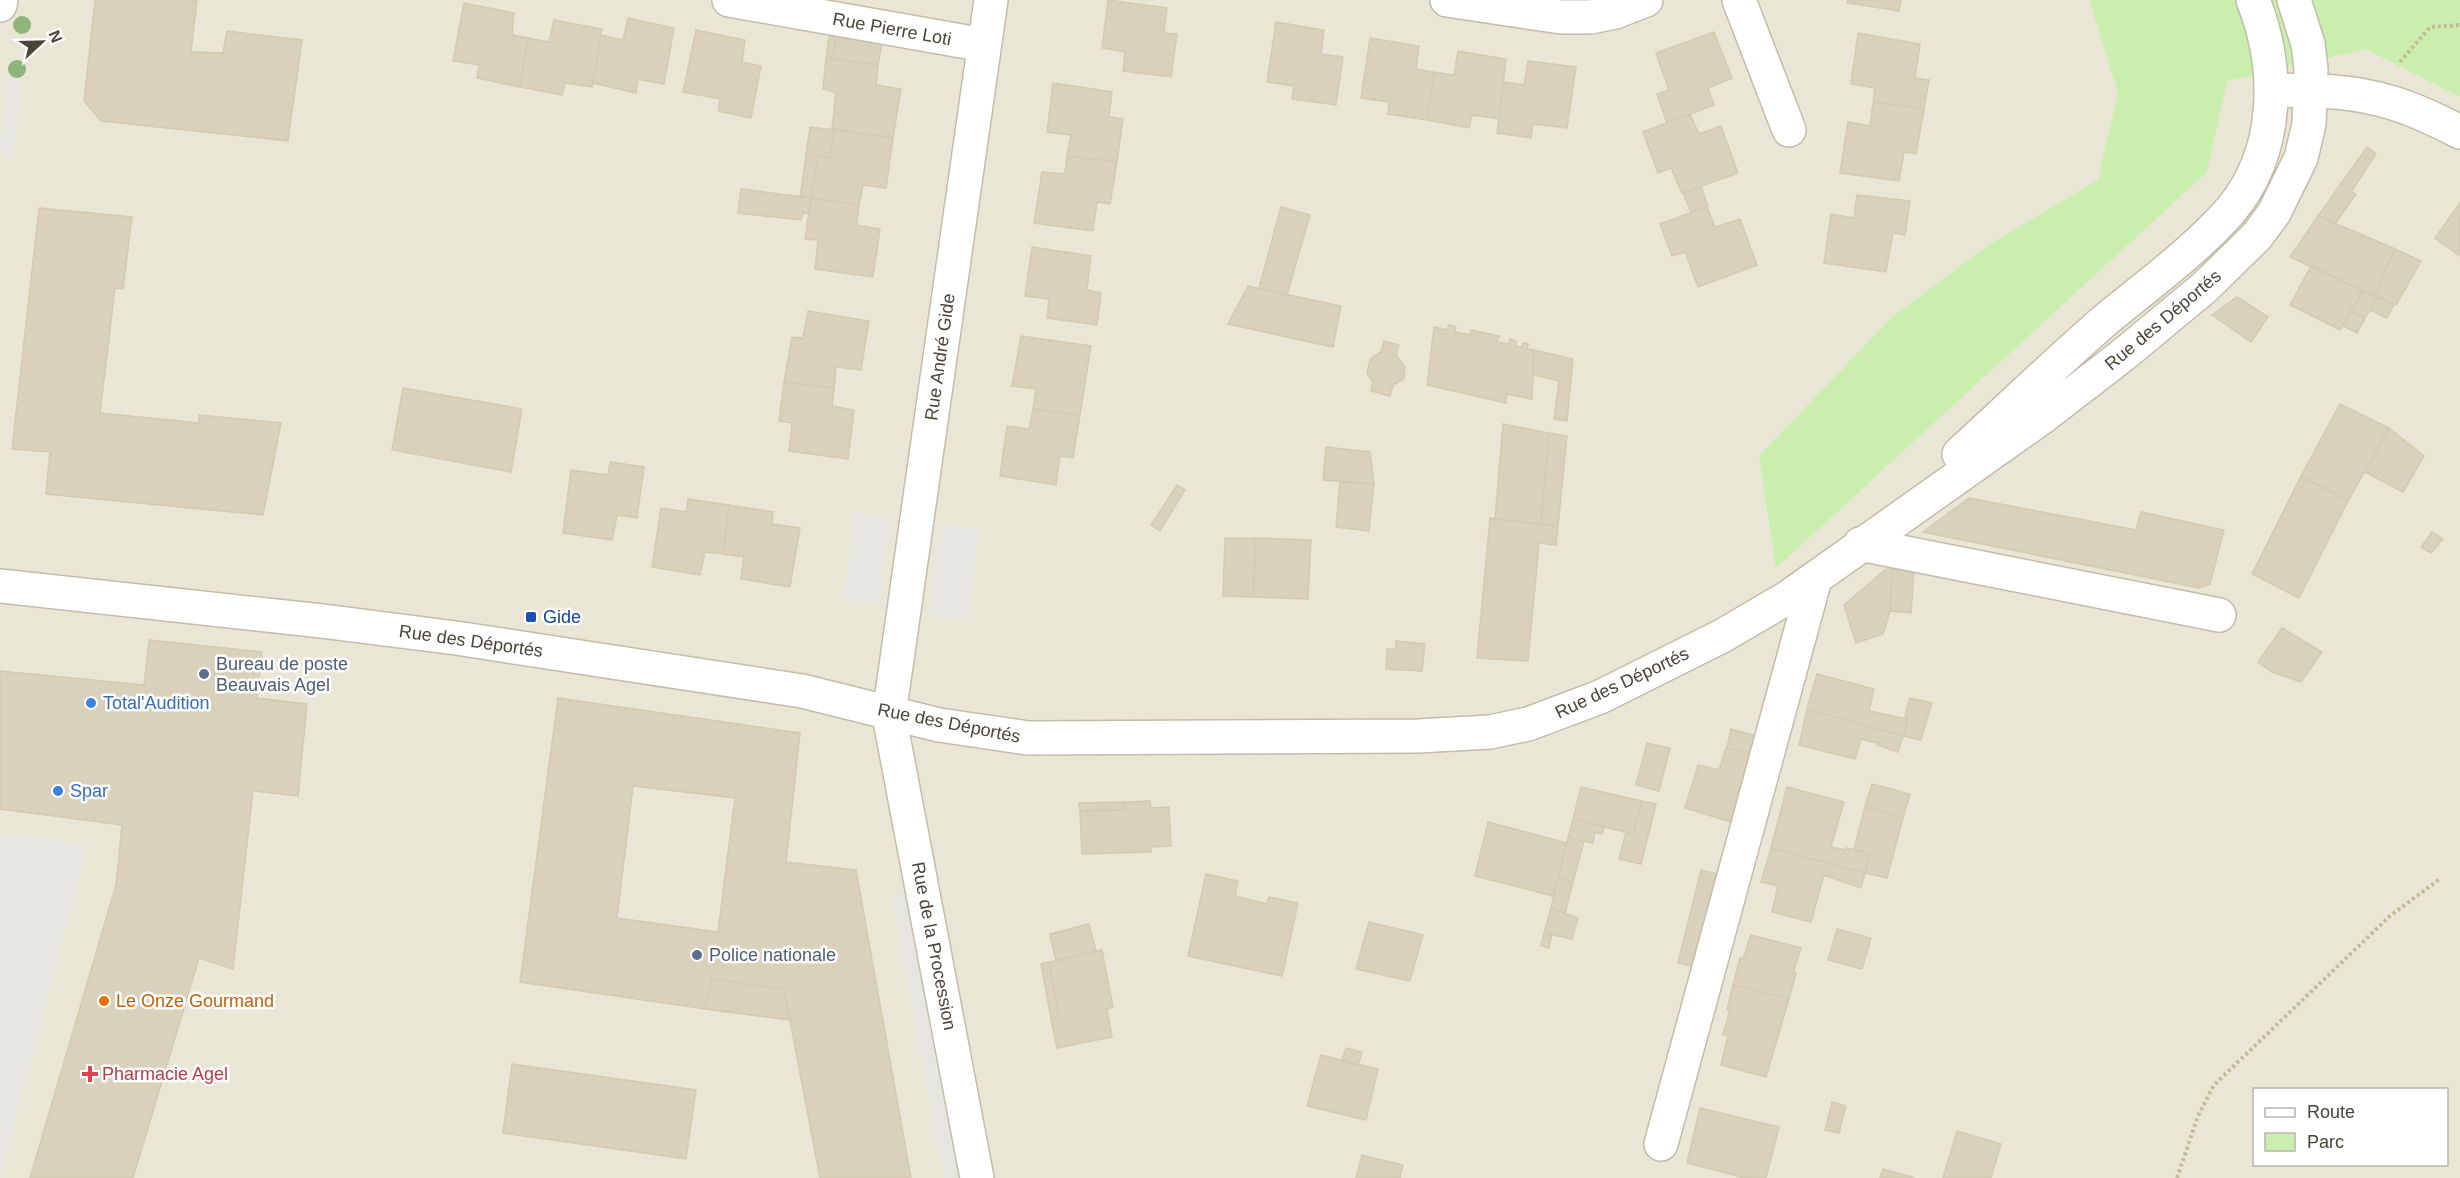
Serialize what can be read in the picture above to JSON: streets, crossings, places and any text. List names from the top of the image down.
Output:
{
  "streets": {
    "street": [
      "Rue Pierre Loti",
      "Rue des Déportés",
      "Rue André Gide",
      "Rue de la Procession"
    ]
  },
  "crossings": [
    ["Rue Pierre Loti", "Rue André Gide"],
    ["Rue des Déportés", "Rue André Gide"],
    ["Rue des Déportés", "Rue de la Procession"],
    ["Rue André Gide", "Rue de la Procession"]
  ],
  "places": {
    "transit": ["Gide"],
    "other": [
      "Bureau de poste Beauvais Agel",
      "Total'Audition",
      "Spar",
      "Police nationale",
      "Le Onze Gourmand"
    ],
    "health": ["Pharmacie Agel"]
  },
  "legend": ["Route", "Parc"],
  "north": "right"
}
